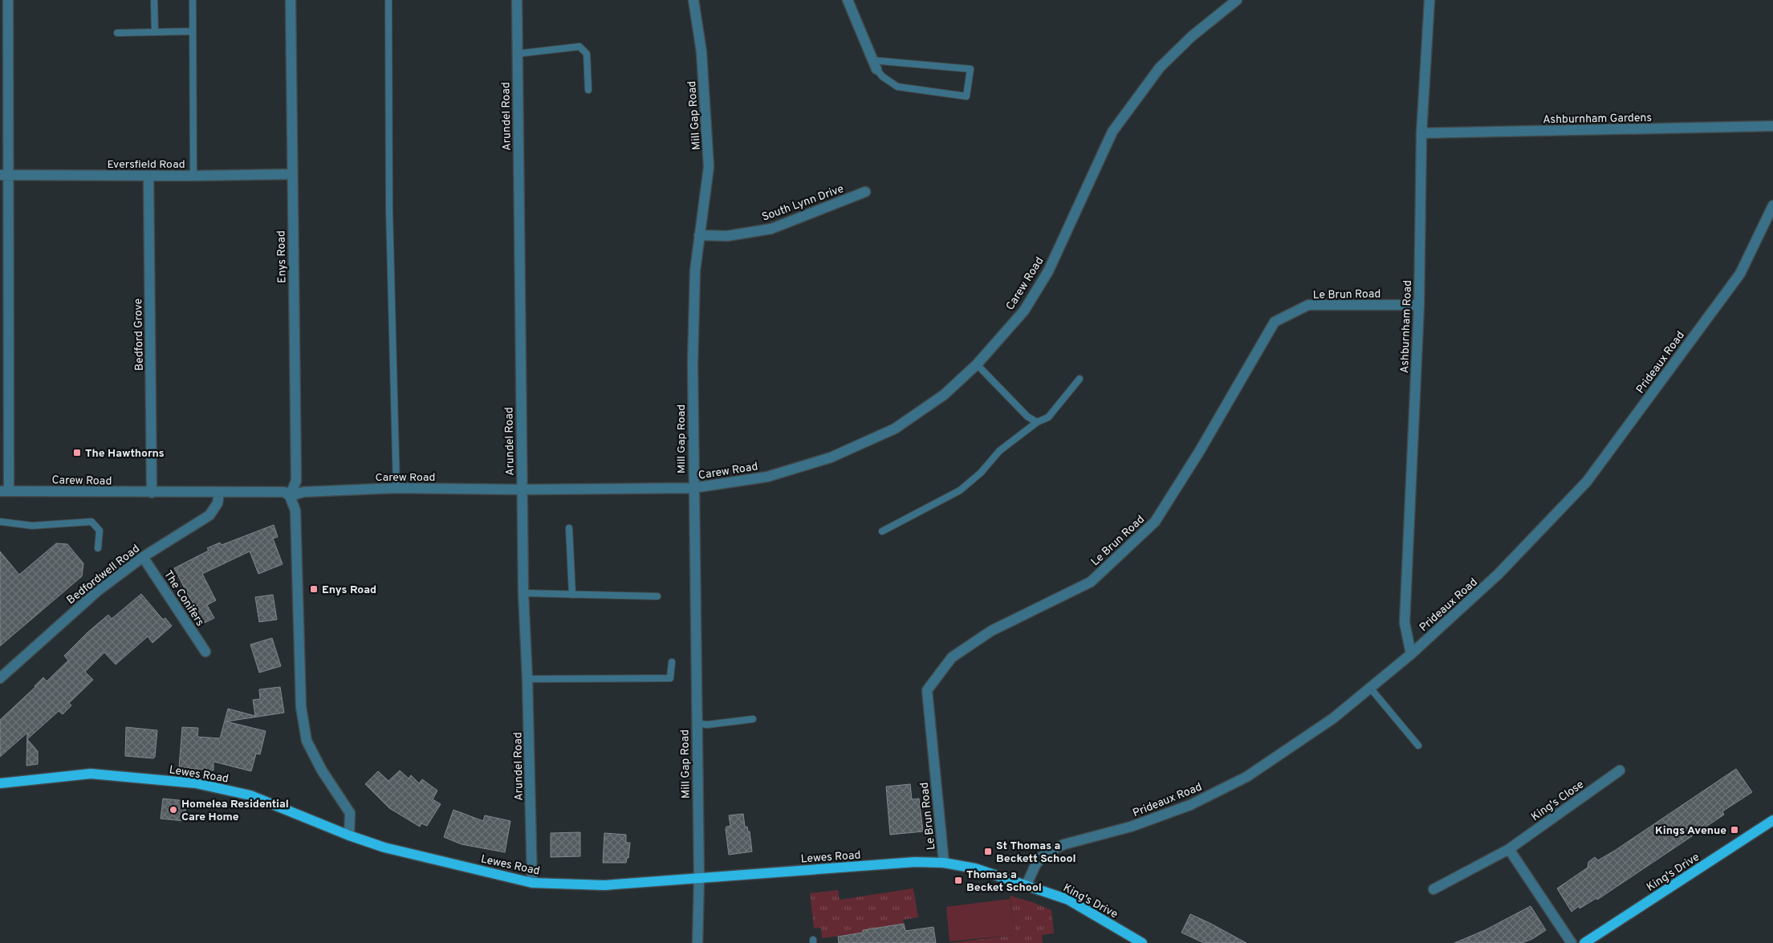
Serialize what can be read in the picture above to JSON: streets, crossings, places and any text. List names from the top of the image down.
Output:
{
  "streets": {
    "main road": ["Lewes Road", "King's Drive"],
    "street": [
      "Mill Gap Road",
      "Arundel Road",
      "Ashburnham Gardens",
      "Eversfield Road",
      "South Lynn Drive",
      "Enys Road",
      "Carew Road",
      "Le Brun Road",
      "Ashburnham Road",
      "Bedford Grove",
      "Prideaux Road",
      "Bedfordwell Road",
      "The Conifers",
      "King's Close"
    ]
  },
  "crossings": [
    ["Mill Gap Road", "South Lynn Drive"],
    ["Mill Gap Road", "Carew Road"],
    ["Mill Gap Road", "Lewes Road"],
    ["Arundel Road", "Carew Road"],
    ["Arundel Road", "Lewes Road"],
    ["Ashburnham Gardens", "Ashburnham Road"],
    ["Eversfield Road", "Enys Road"],
    ["Eversfield Road", "Bedford Grove"],
    ["Enys Road", "Carew Road"],
    ["Carew Road", "Bedford Grove"],
    ["Carew Road", "Bedfordwell Road"],
    ["Le Brun Road", "Ashburnham Road"],
    ["Le Brun Road", "Lewes Road"],
    ["Ashburnham Road", "Prideaux Road"],
    ["Prideaux Road", "Lewes Road"],
    ["Prideaux Road", "King's Drive"],
    ["Bedfordwell Road", "The Conifers"],
    ["Lewes Road", "King's Drive"]
  ],
  "places": {
    "transit": [
      "The Hawthorns",
      "Enys Road",
      "Kings Avenue",
      "St Thomas a Beckett School",
      "Thomas a Becket School"
    ],
    "other": ["Homelea Residential Care Home"]
  }
}
